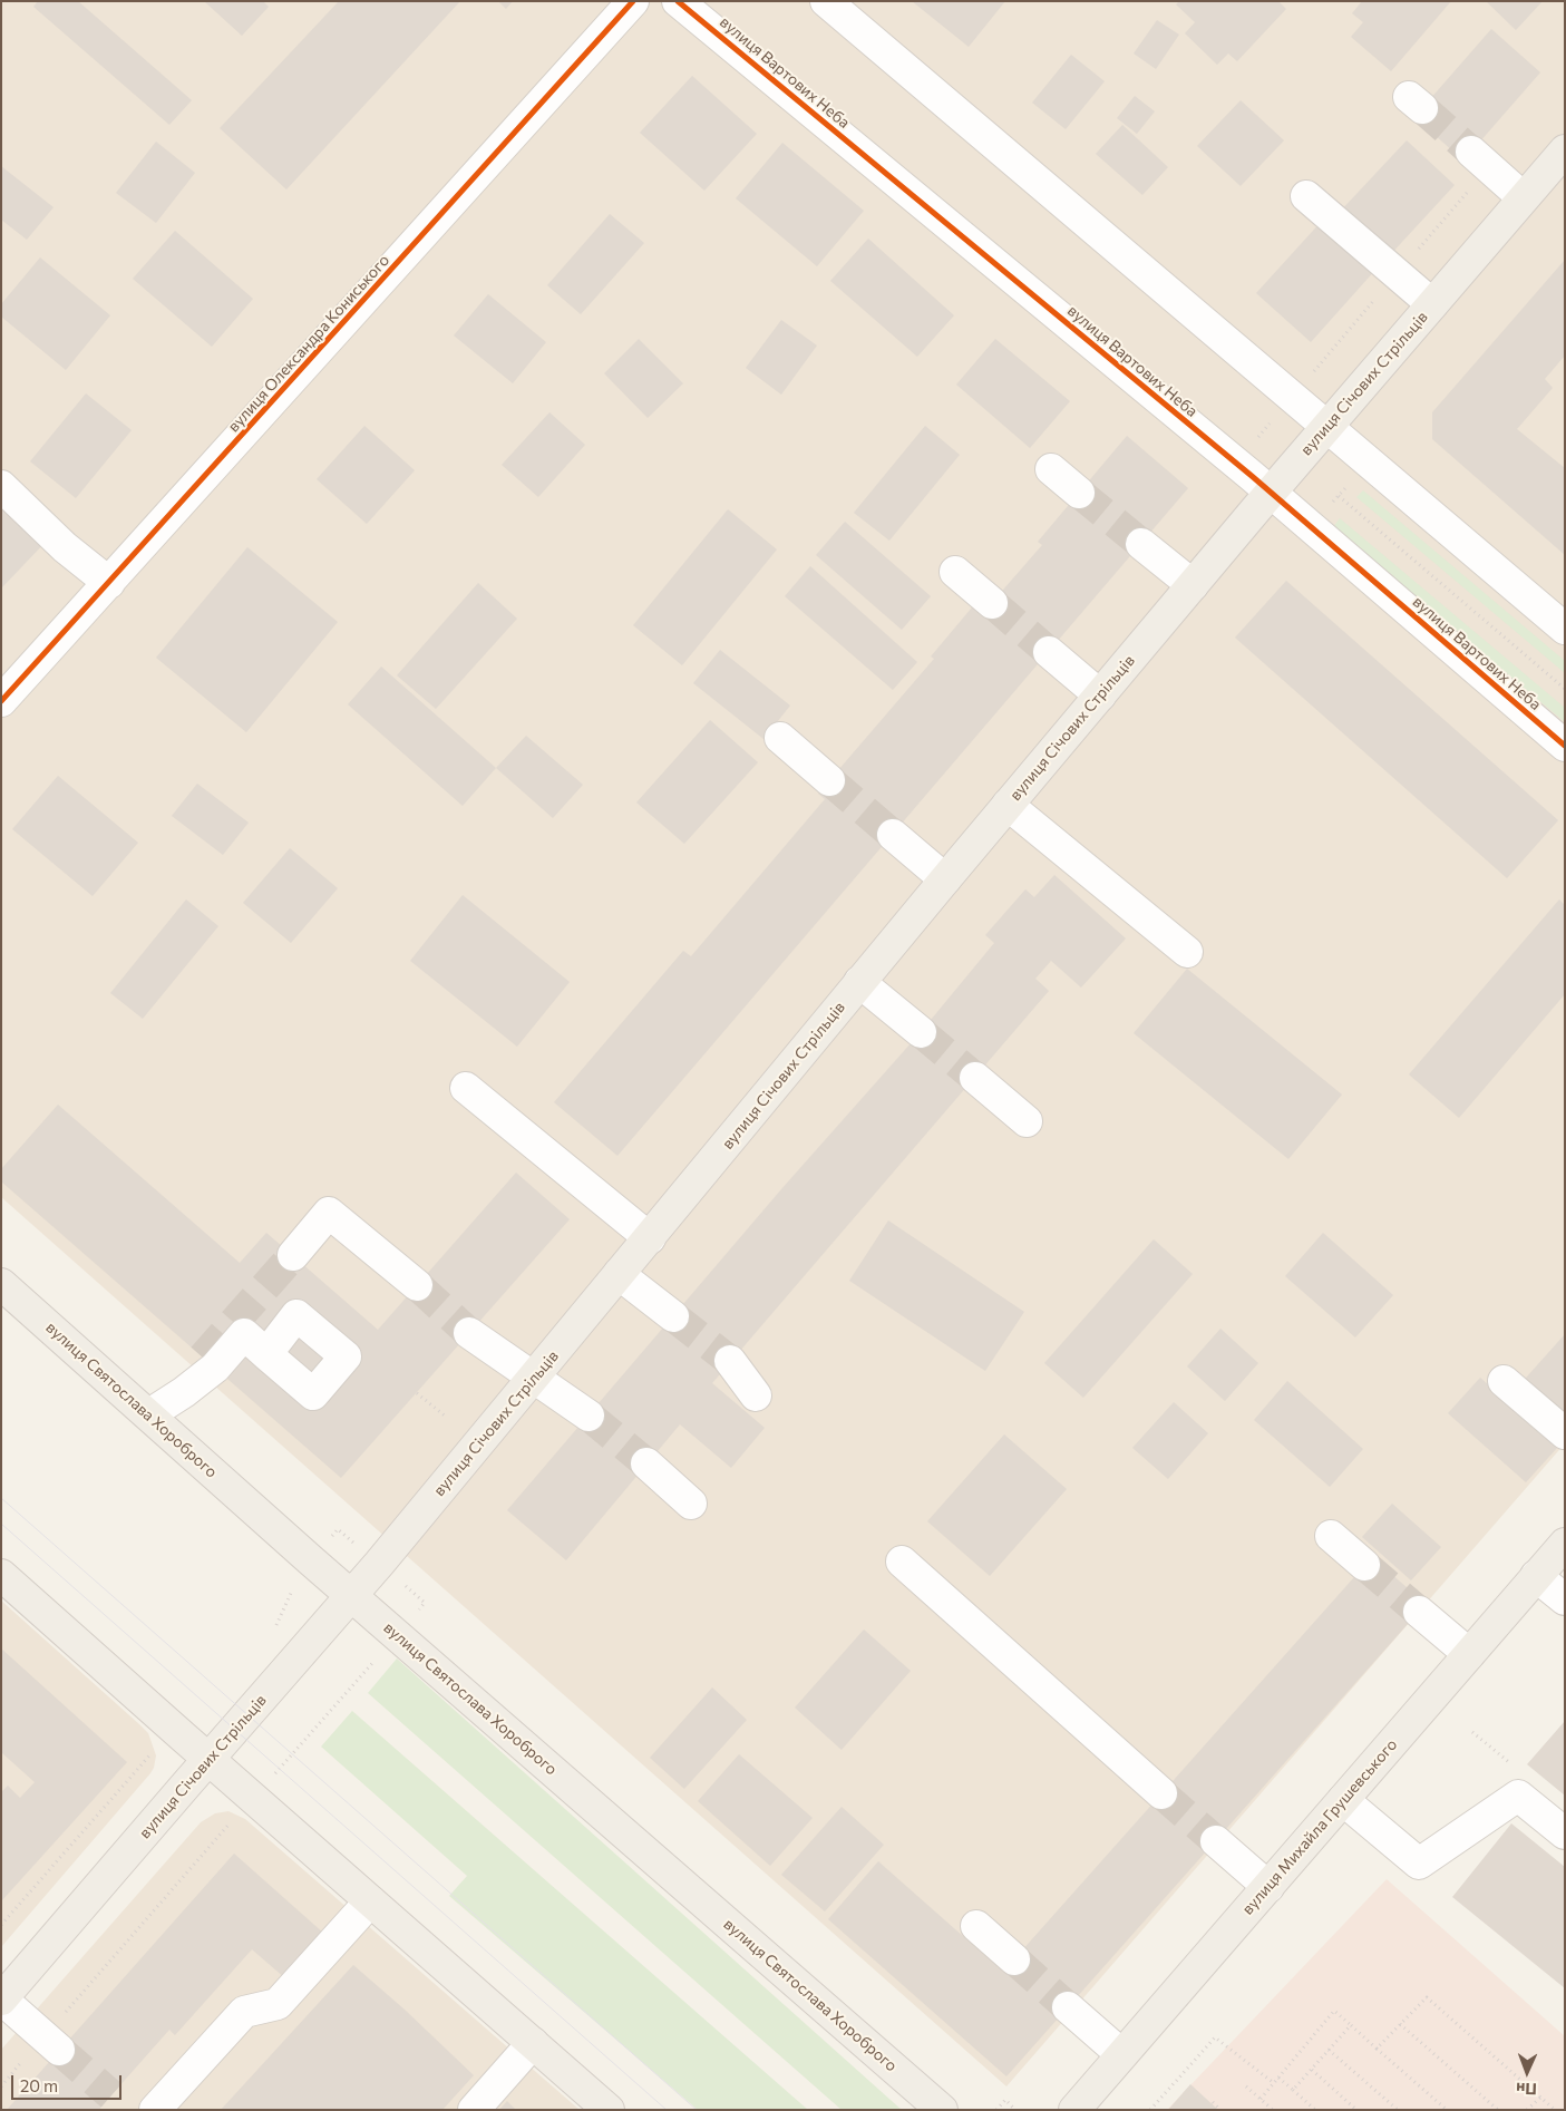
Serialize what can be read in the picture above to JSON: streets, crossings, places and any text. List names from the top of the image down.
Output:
{
  "streets": {
    "main road": ["вулиця Січових Стрільців", "вулиця Святослава Хороброго", "вулиця Михайла Грушевського"],
    "street": ["вулиця Вартових Неба", "вулиця Олександра Кониського"]
  },
  "crossings": [
    ["вулиця Вартових Неба", "вулиця Січових Стрільців"],
    ["вулиця Січових Стрільців", "вулиця Святослава Хороброго"]
  ],
  "scale_bar": "20 m",
  "north": "bottom"
}
